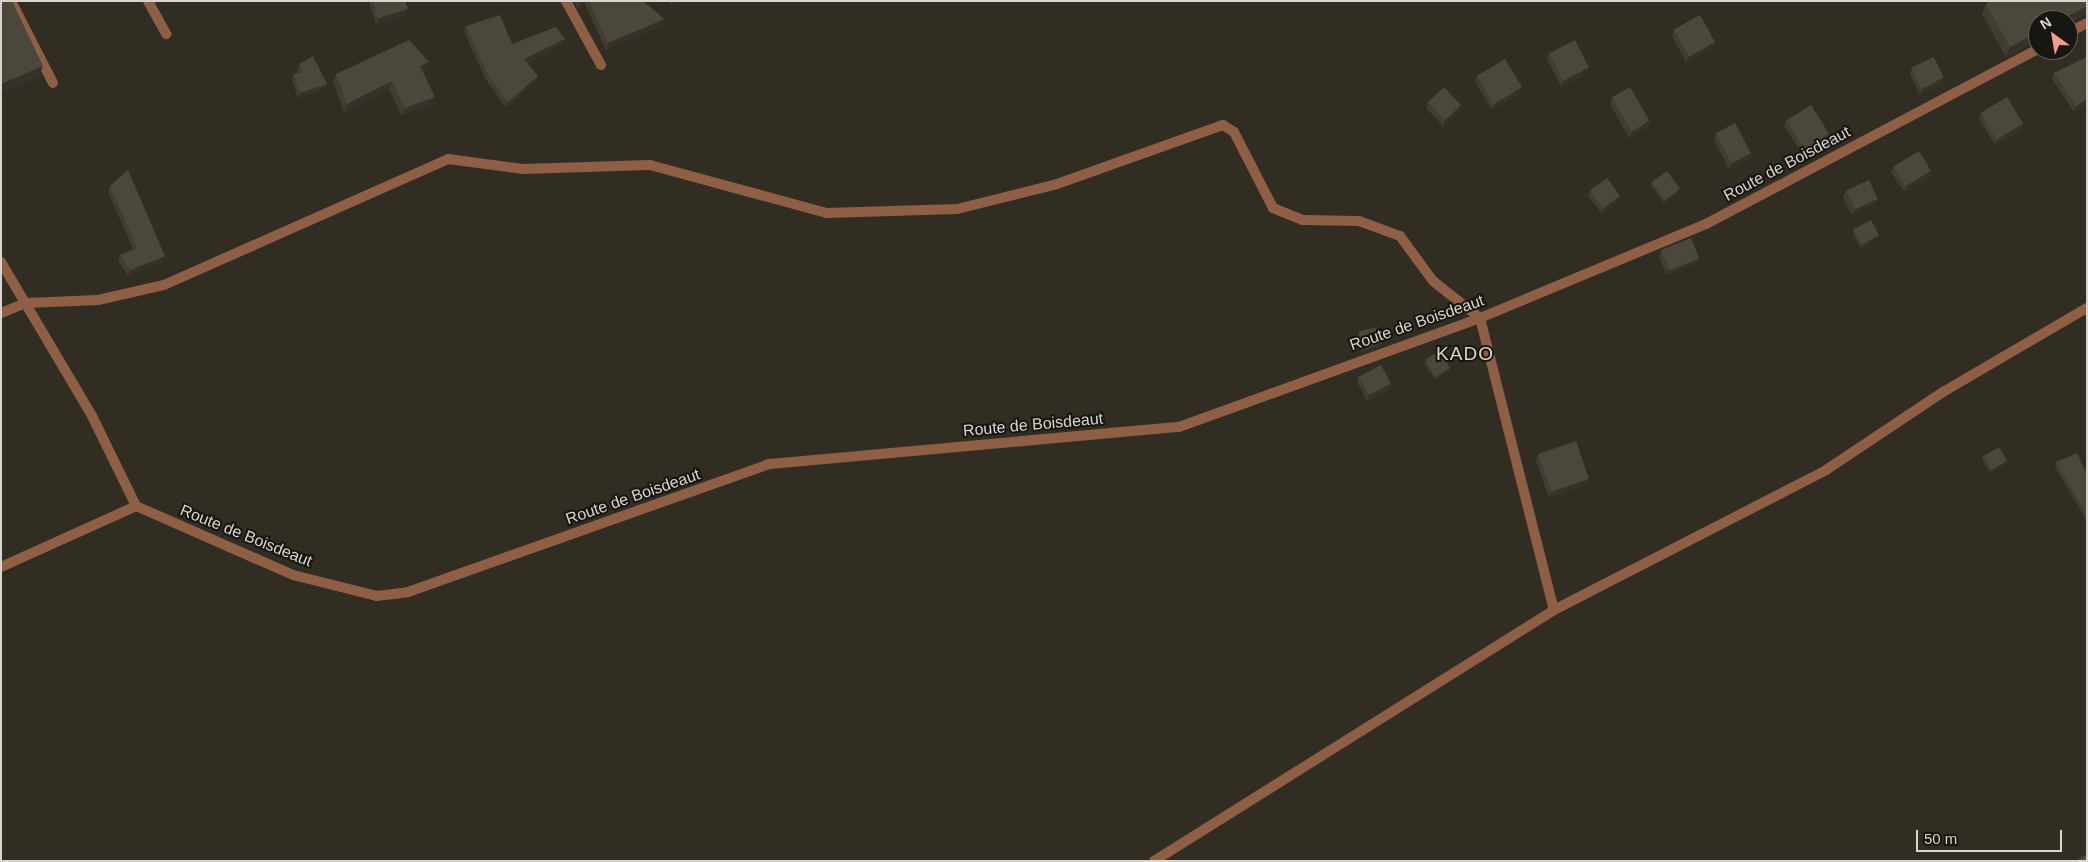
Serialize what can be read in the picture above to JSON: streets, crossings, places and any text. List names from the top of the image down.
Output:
{
  "streets": {
    "street": ["Route de Boisdeaut"]
  },
  "districts": ["KADO"],
  "scale_bar": "50 m",
  "north": "top left"
}
